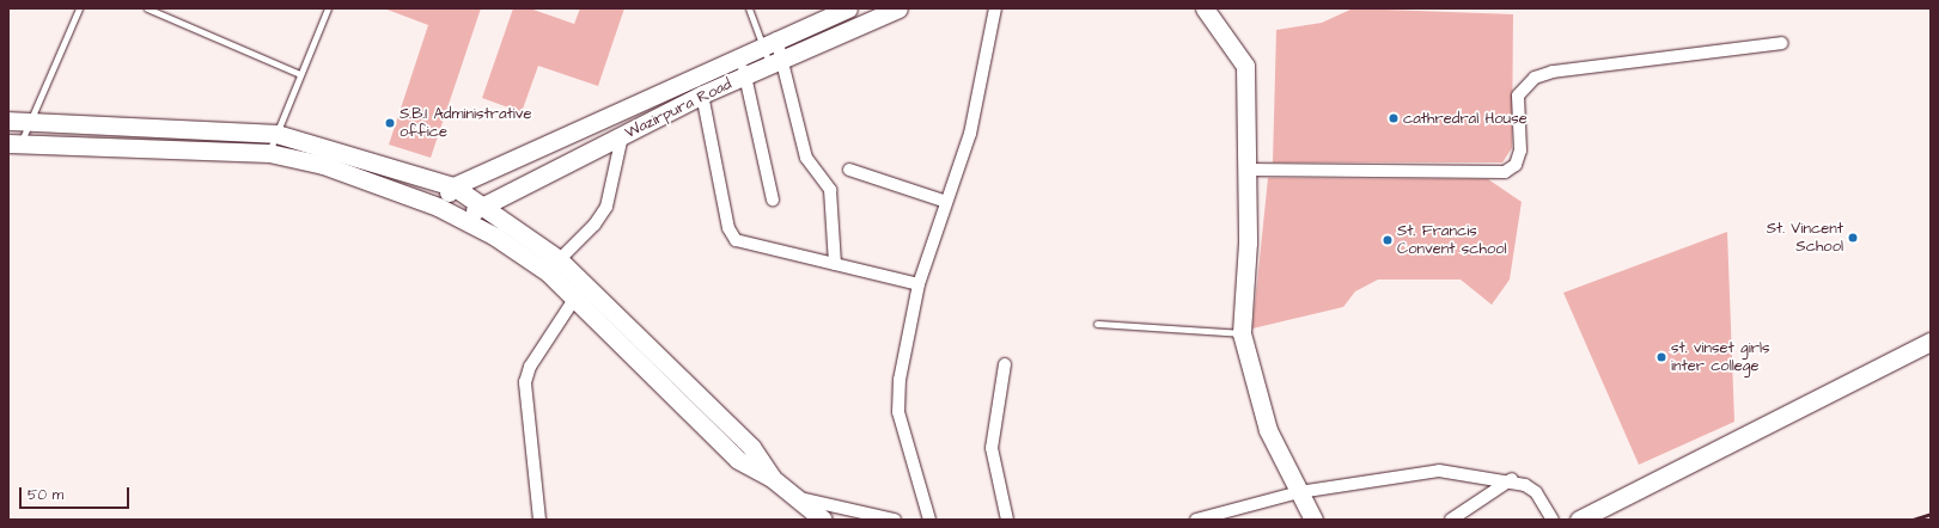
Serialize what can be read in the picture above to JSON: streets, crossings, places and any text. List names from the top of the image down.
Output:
{
  "streets": {
    "main road": ["Wazirpura Road"]
  },
  "places": [
    "cathredral House",
    "S.B.I Administrative office",
    "St. Vincent School",
    "St. Francis Convent school",
    "st. vinset girls inter college"
  ],
  "scale_bar": "50 m"
}
